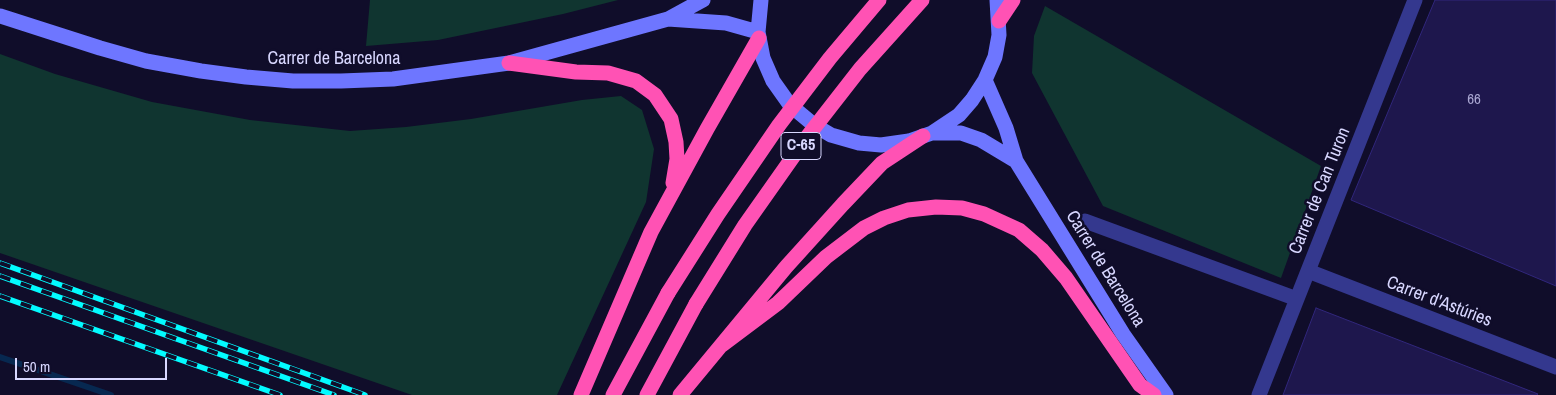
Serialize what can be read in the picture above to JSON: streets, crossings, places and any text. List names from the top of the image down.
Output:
{
  "streets": {
    "highway": ["C-65"],
    "main road": ["Carrer de Barcelona"],
    "street": ["Carrer de Can Turon", "Carrer d'Astúries"]
  },
  "crossings": [
    ["Carrer de Can Turon", "Carrer d'Astúries"]
  ],
  "house_numbers": ["66"],
  "scale_bar": "50 m"
}
